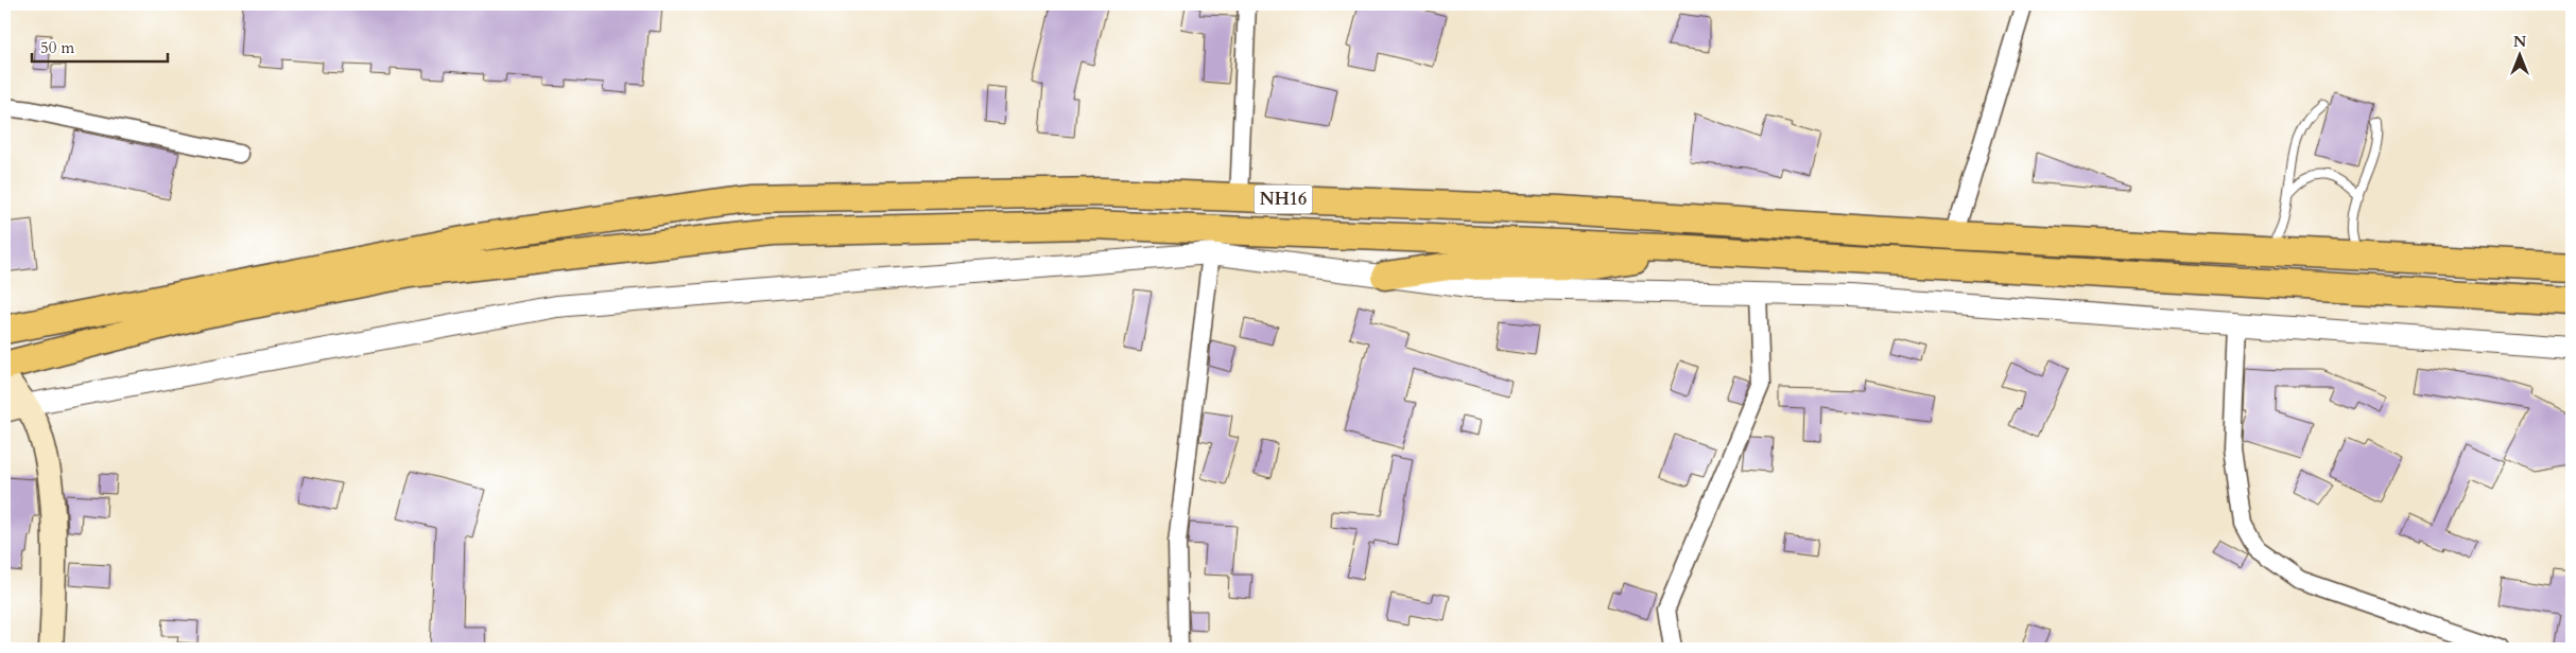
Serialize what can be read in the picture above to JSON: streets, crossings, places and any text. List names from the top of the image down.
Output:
{
  "streets": {
    "highway": ["NH16"]
  },
  "scale_bar": "50 m",
  "north": "top"
}
